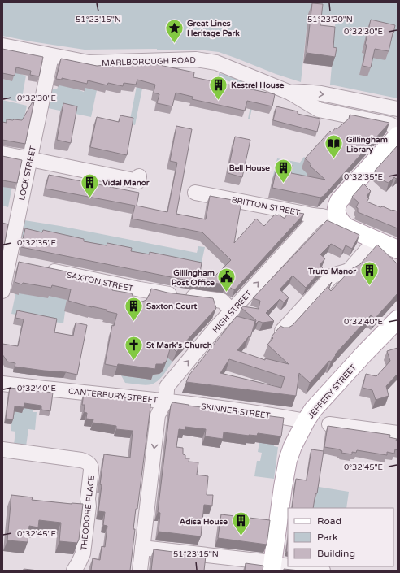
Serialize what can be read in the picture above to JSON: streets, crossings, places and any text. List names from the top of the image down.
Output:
{
  "streets": {
    "main road": ["JEFFERY STREET"],
    "street": [
      "MARLBOROUGH ROAD",
      "LOCK STREET",
      "BRITTON STREET",
      "SAXTON STREET",
      "HIGH STREET",
      "CANTERBURY STREET",
      "SKINNER STREET",
      "THEODORE PLACE"
    ]
  },
  "crossings": [
    ["MARLBOROUGH ROAD", "LOCK STREET"],
    ["BRITTON STREET", "HIGH STREET"],
    ["SAXTON STREET", "HIGH STREET"],
    ["HIGH STREET", "CANTERBURY STREET"],
    ["HIGH STREET", "SKINNER STREET"],
    ["JEFFERY STREET", "SKINNER STREET"],
    ["CANTERBURY STREET", "SKINNER STREET"]
  ],
  "places": {
    "place": ["Great Lines Heritage Park"],
    "building": [
      "Kestrel House",
      "Bell House",
      "Vidal Manor",
      "Truro Manor",
      "Saxton Court",
      "Adisa House"
    ],
    "library": ["Gillingham Library"],
    "public building": ["Gillingham Post Office"],
    "church": ["St Mark's Church"]
  },
  "legend": ["Road", "Park", "Building"],
  "coordinates": [
    "51°23'15\"N",
    "51°23'20\"N",
    "0°32'30\"E",
    "0°32'35\"E",
    "0°32'40\"E",
    "0°32'45\"E"
  ]
}
